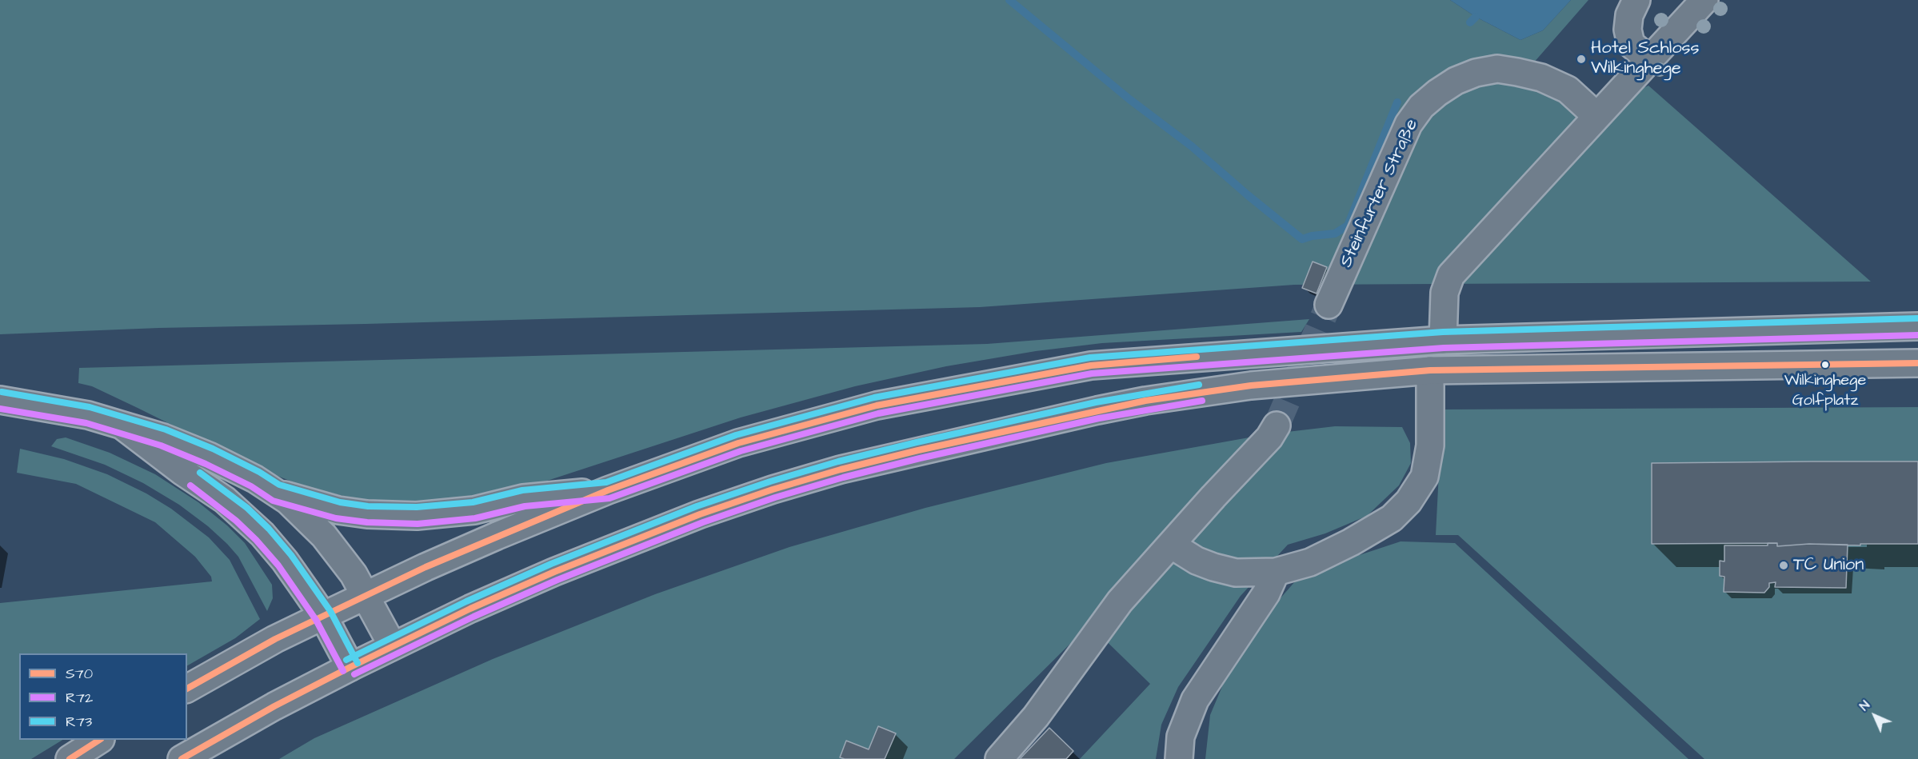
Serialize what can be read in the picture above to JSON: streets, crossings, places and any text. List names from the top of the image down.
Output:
{
  "streets": {
    "main road": ["Steinfurter Straße"]
  },
  "places": ["Hotel Schloss Wilkinghege", "Wilkinghege Golfplatz", "TC Union"],
  "lines": ["transit line R73", "transit line R72", "transit line S70"],
  "legend": ["S70", "R72", "R73"],
  "north": "top left"
}
